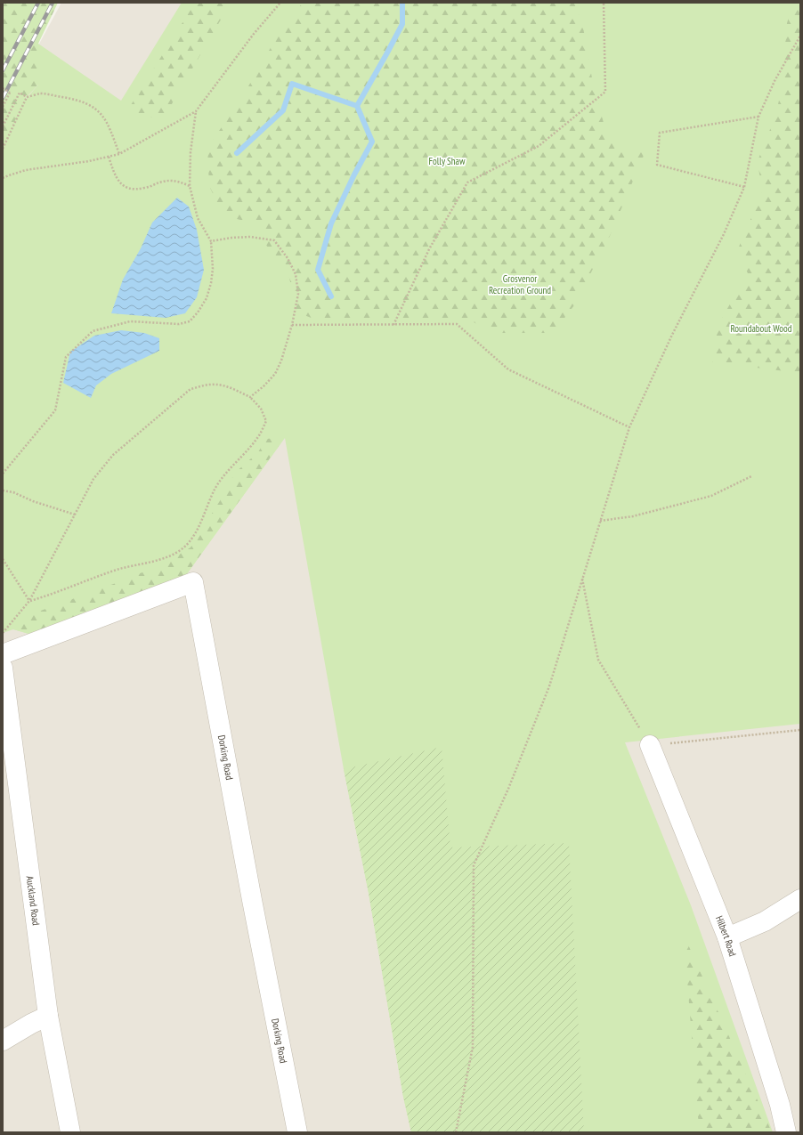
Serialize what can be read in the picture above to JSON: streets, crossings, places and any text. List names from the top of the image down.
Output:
{
  "streets": {
    "street": ["Dorking Road", "Auckland Road", "Hilbert Road"]
  },
  "parks": ["Folly Shaw", "Grosvenor Recreation Ground", "Roundabout Wood"]
}
